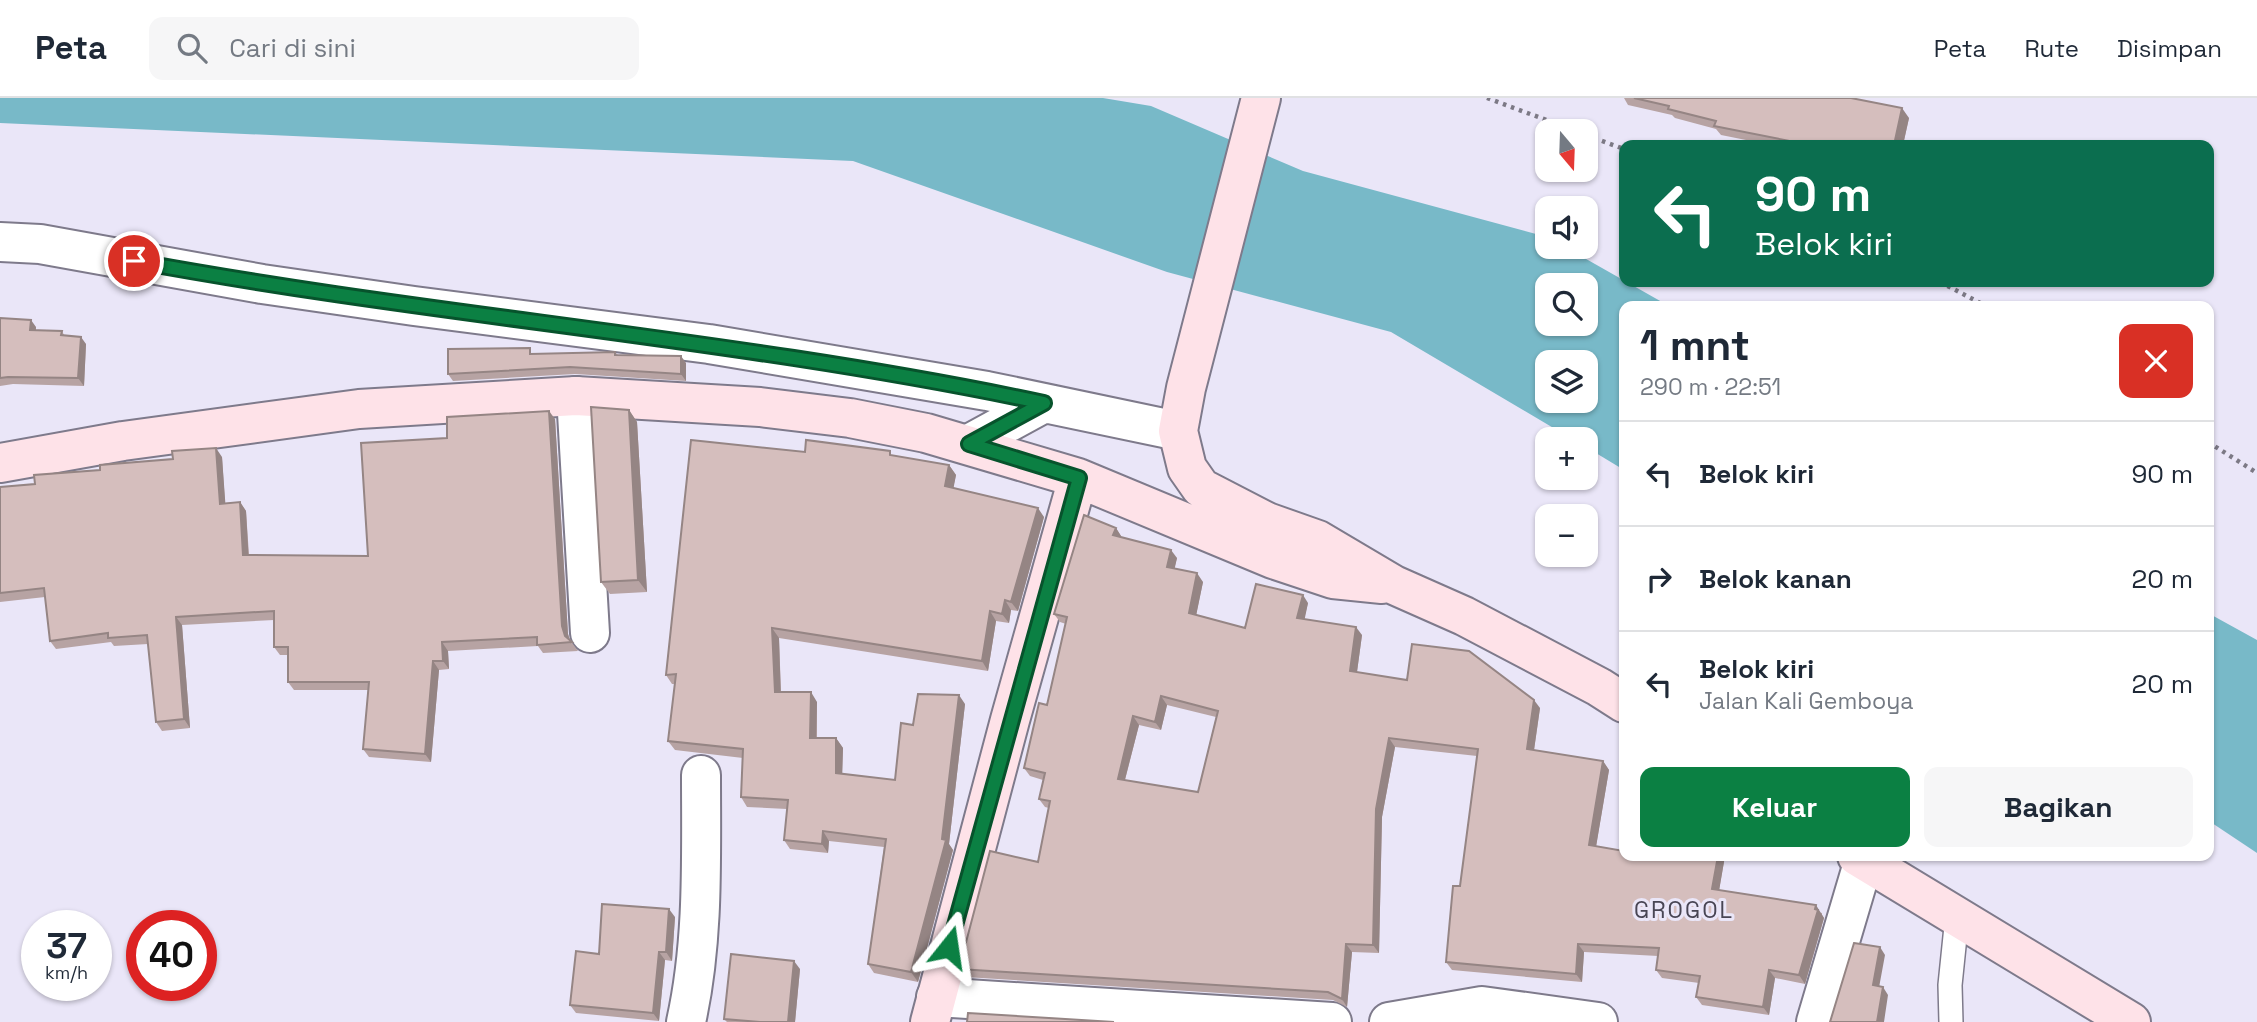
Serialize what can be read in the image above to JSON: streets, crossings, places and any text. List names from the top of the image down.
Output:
{
  "districts": ["GROGOL"],
  "north": "bottom",
  "page": {
    "header": "Peta",
    "search": "Cari di sini",
    "nav": ["Peta", "Rute", "Disimpan"],
    "map_buttons": ["+", "−"],
    "turn": ["90 m", "Belok kiri"],
    "heading": ["1 mnt", "290 m · 22:51"],
    "list": [
      {
        "name": "Belok kiri",
        "value": "90 m"
      },
      {
        "name": "Belok kanan",
        "value": "20 m"
      },
      {
        "name": "Belok kiri",
        "note": "Jalan Kali Gemboya",
        "value": "20 m"
      }
    ],
    "buttons": ["Keluar", "Bagikan"],
    "speed": "37 km/h",
    "limit": "40"
  }
}
